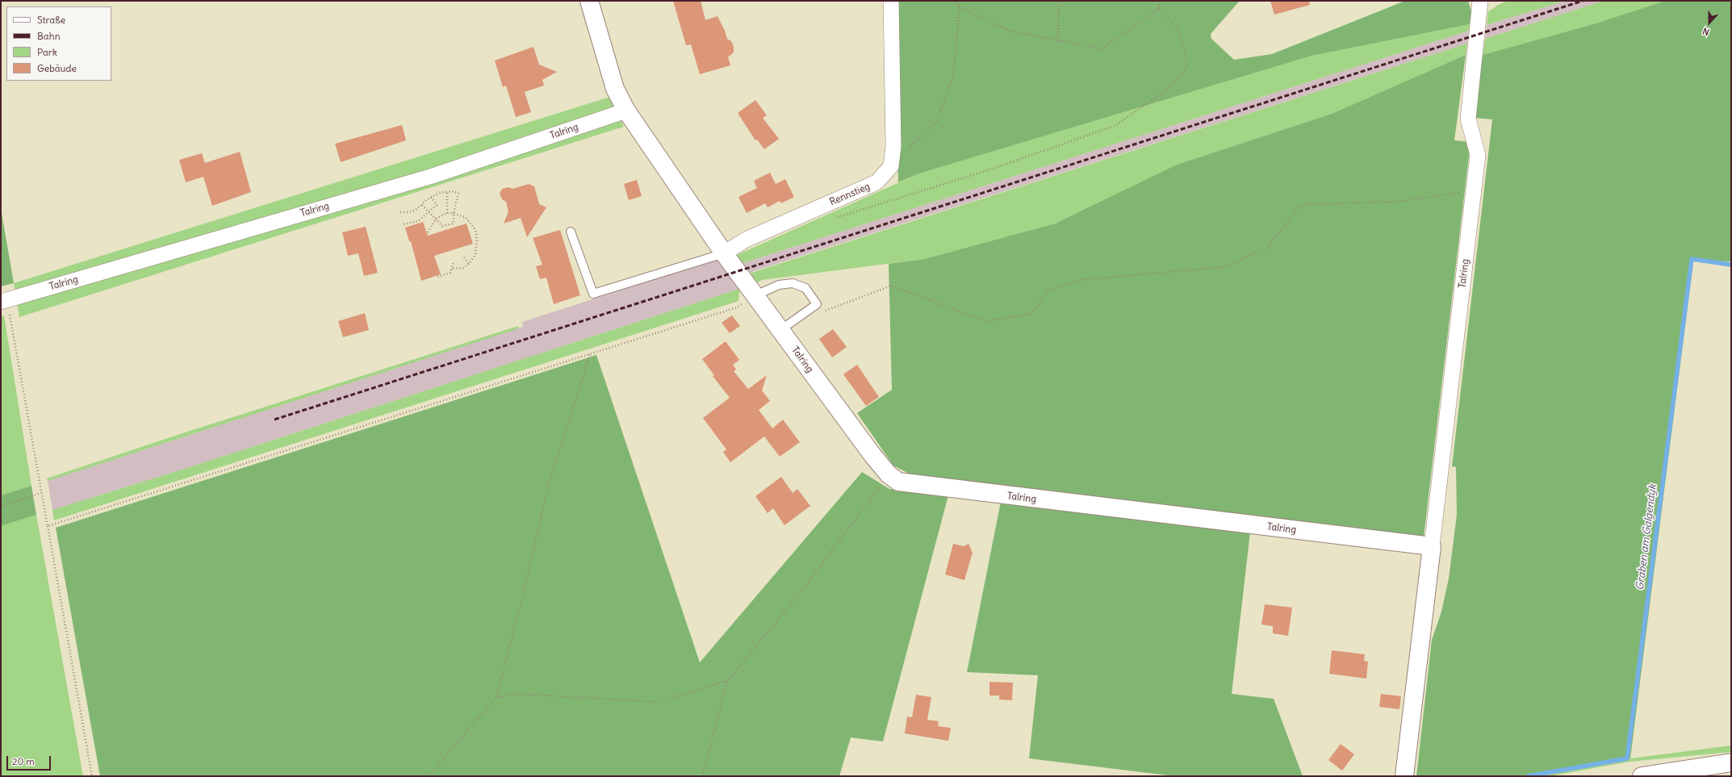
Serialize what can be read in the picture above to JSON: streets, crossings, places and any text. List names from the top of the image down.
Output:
{
  "streets": {
    "street": ["Talring", "Rennstieg"]
  },
  "crossings": [
    ["Talring", "Rennstieg"]
  ],
  "water": ["Graben am Galgendyk"],
  "legend": [
    "Straße",
    "Bahn",
    "Park",
    "Gebäude"
  ],
  "scale_bar": "20 m",
  "north": "bottom"
}
